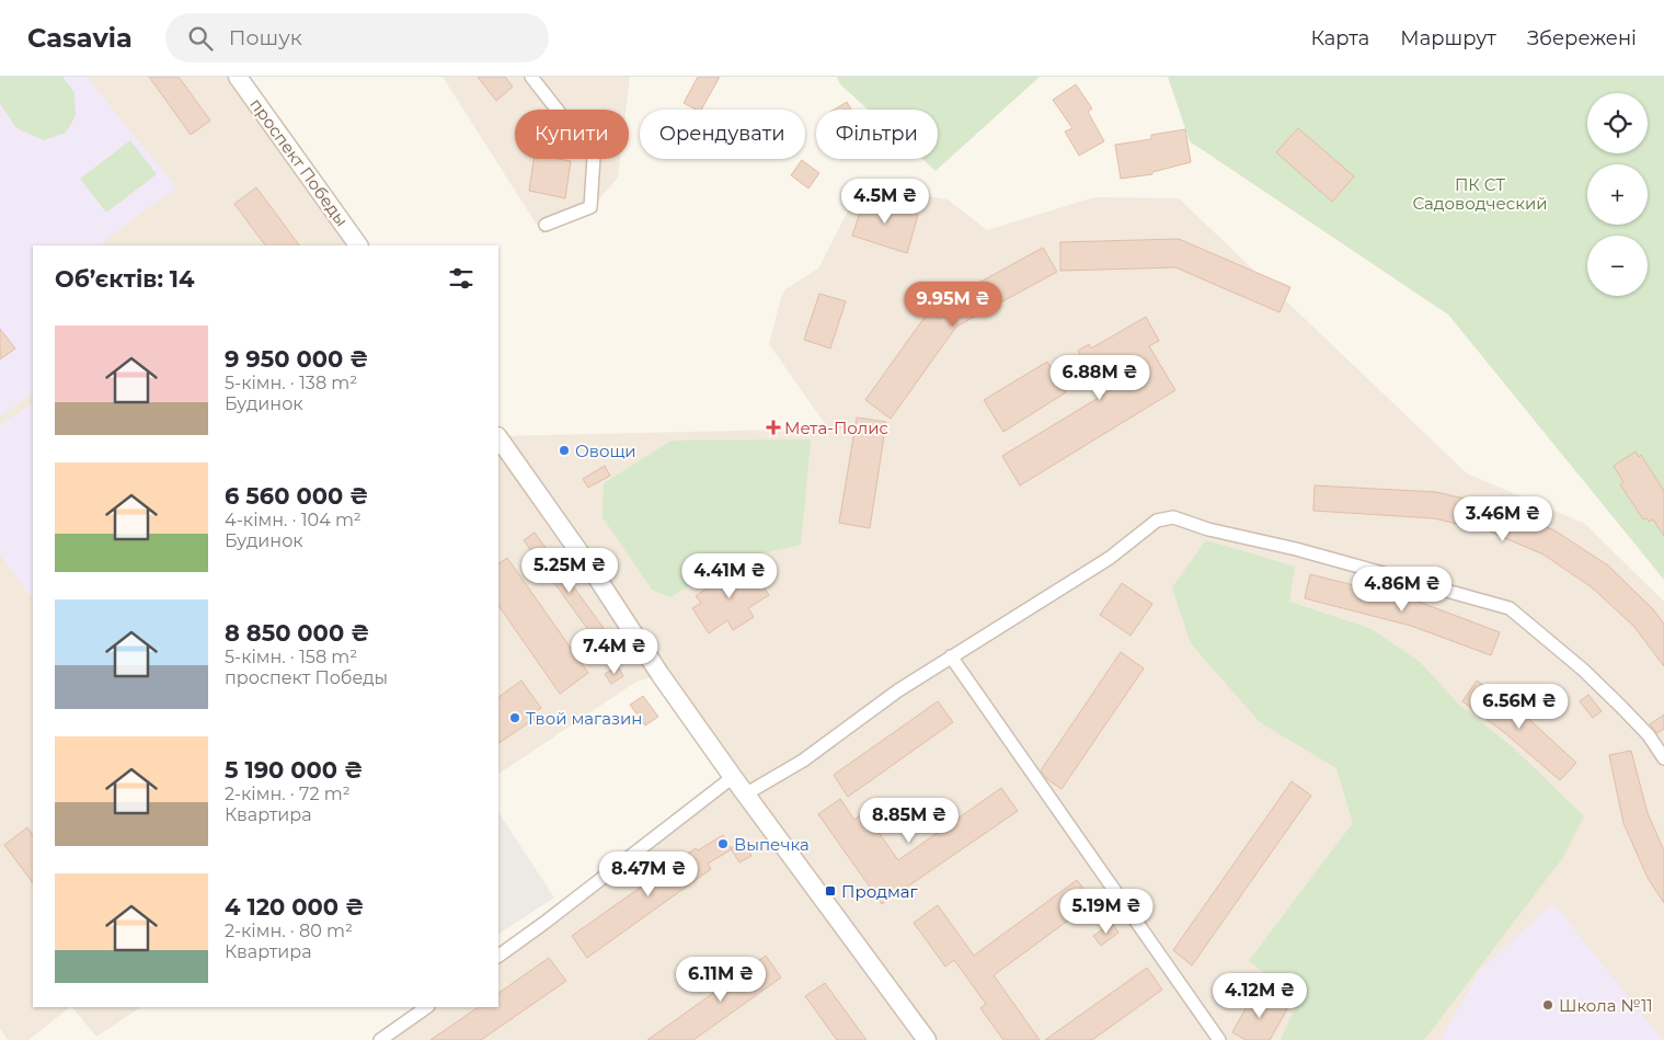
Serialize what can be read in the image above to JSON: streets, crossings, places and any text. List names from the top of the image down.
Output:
{
  "streets": {
    "street": ["проспект Победы"]
  },
  "parks": ["ПК СТ Садоводческий"],
  "places": {
    "health": ["Мета-Полис"],
    "other": [
      "Овощи",
      "Твой магазин",
      "Выпечка",
      "Школа №11"
    ],
    "transit": ["Продмаг"]
  },
  "page": {
    "header": "Casavia",
    "search": "Пошук",
    "nav": ["Карта", "Маршрут", "Збережені"],
    "map_buttons": ["+", "−"],
    "chip": ["Купити", "Орендувати", "Фільтри"],
    "price": [
      "4.5M ₴",
      "9.95M ₴",
      "6.88M ₴",
      "3.46M ₴",
      "5.25M ₴",
      "4.41M ₴",
      "4.86M ₴",
      "7.4M ₴",
      "6.56M ₴",
      "8.85M ₴",
      "8.47M ₴",
      "5.19M ₴",
      "6.11M ₴",
      "4.12M ₴"
    ],
    "heading": "Об’єктів: 14",
    "list": [
      {
        "name": "9 950 000 ₴",
        "note": "5-кімн. · 138 m² · Будинок"
      },
      {
        "name": "6 560 000 ₴",
        "note": "4-кімн. · 104 m² · Будинок"
      },
      {
        "name": "8 850 000 ₴",
        "note": "5-кімн. · 158 m² · проспект Победы"
      },
      {
        "name": "5 190 000 ₴",
        "note": "2-кімн. · 72 m² · Квартира"
      },
      {
        "name": "4 120 000 ₴",
        "note": "2-кімн. · 80 m² · Квартира"
      }
    ]
  }
}
